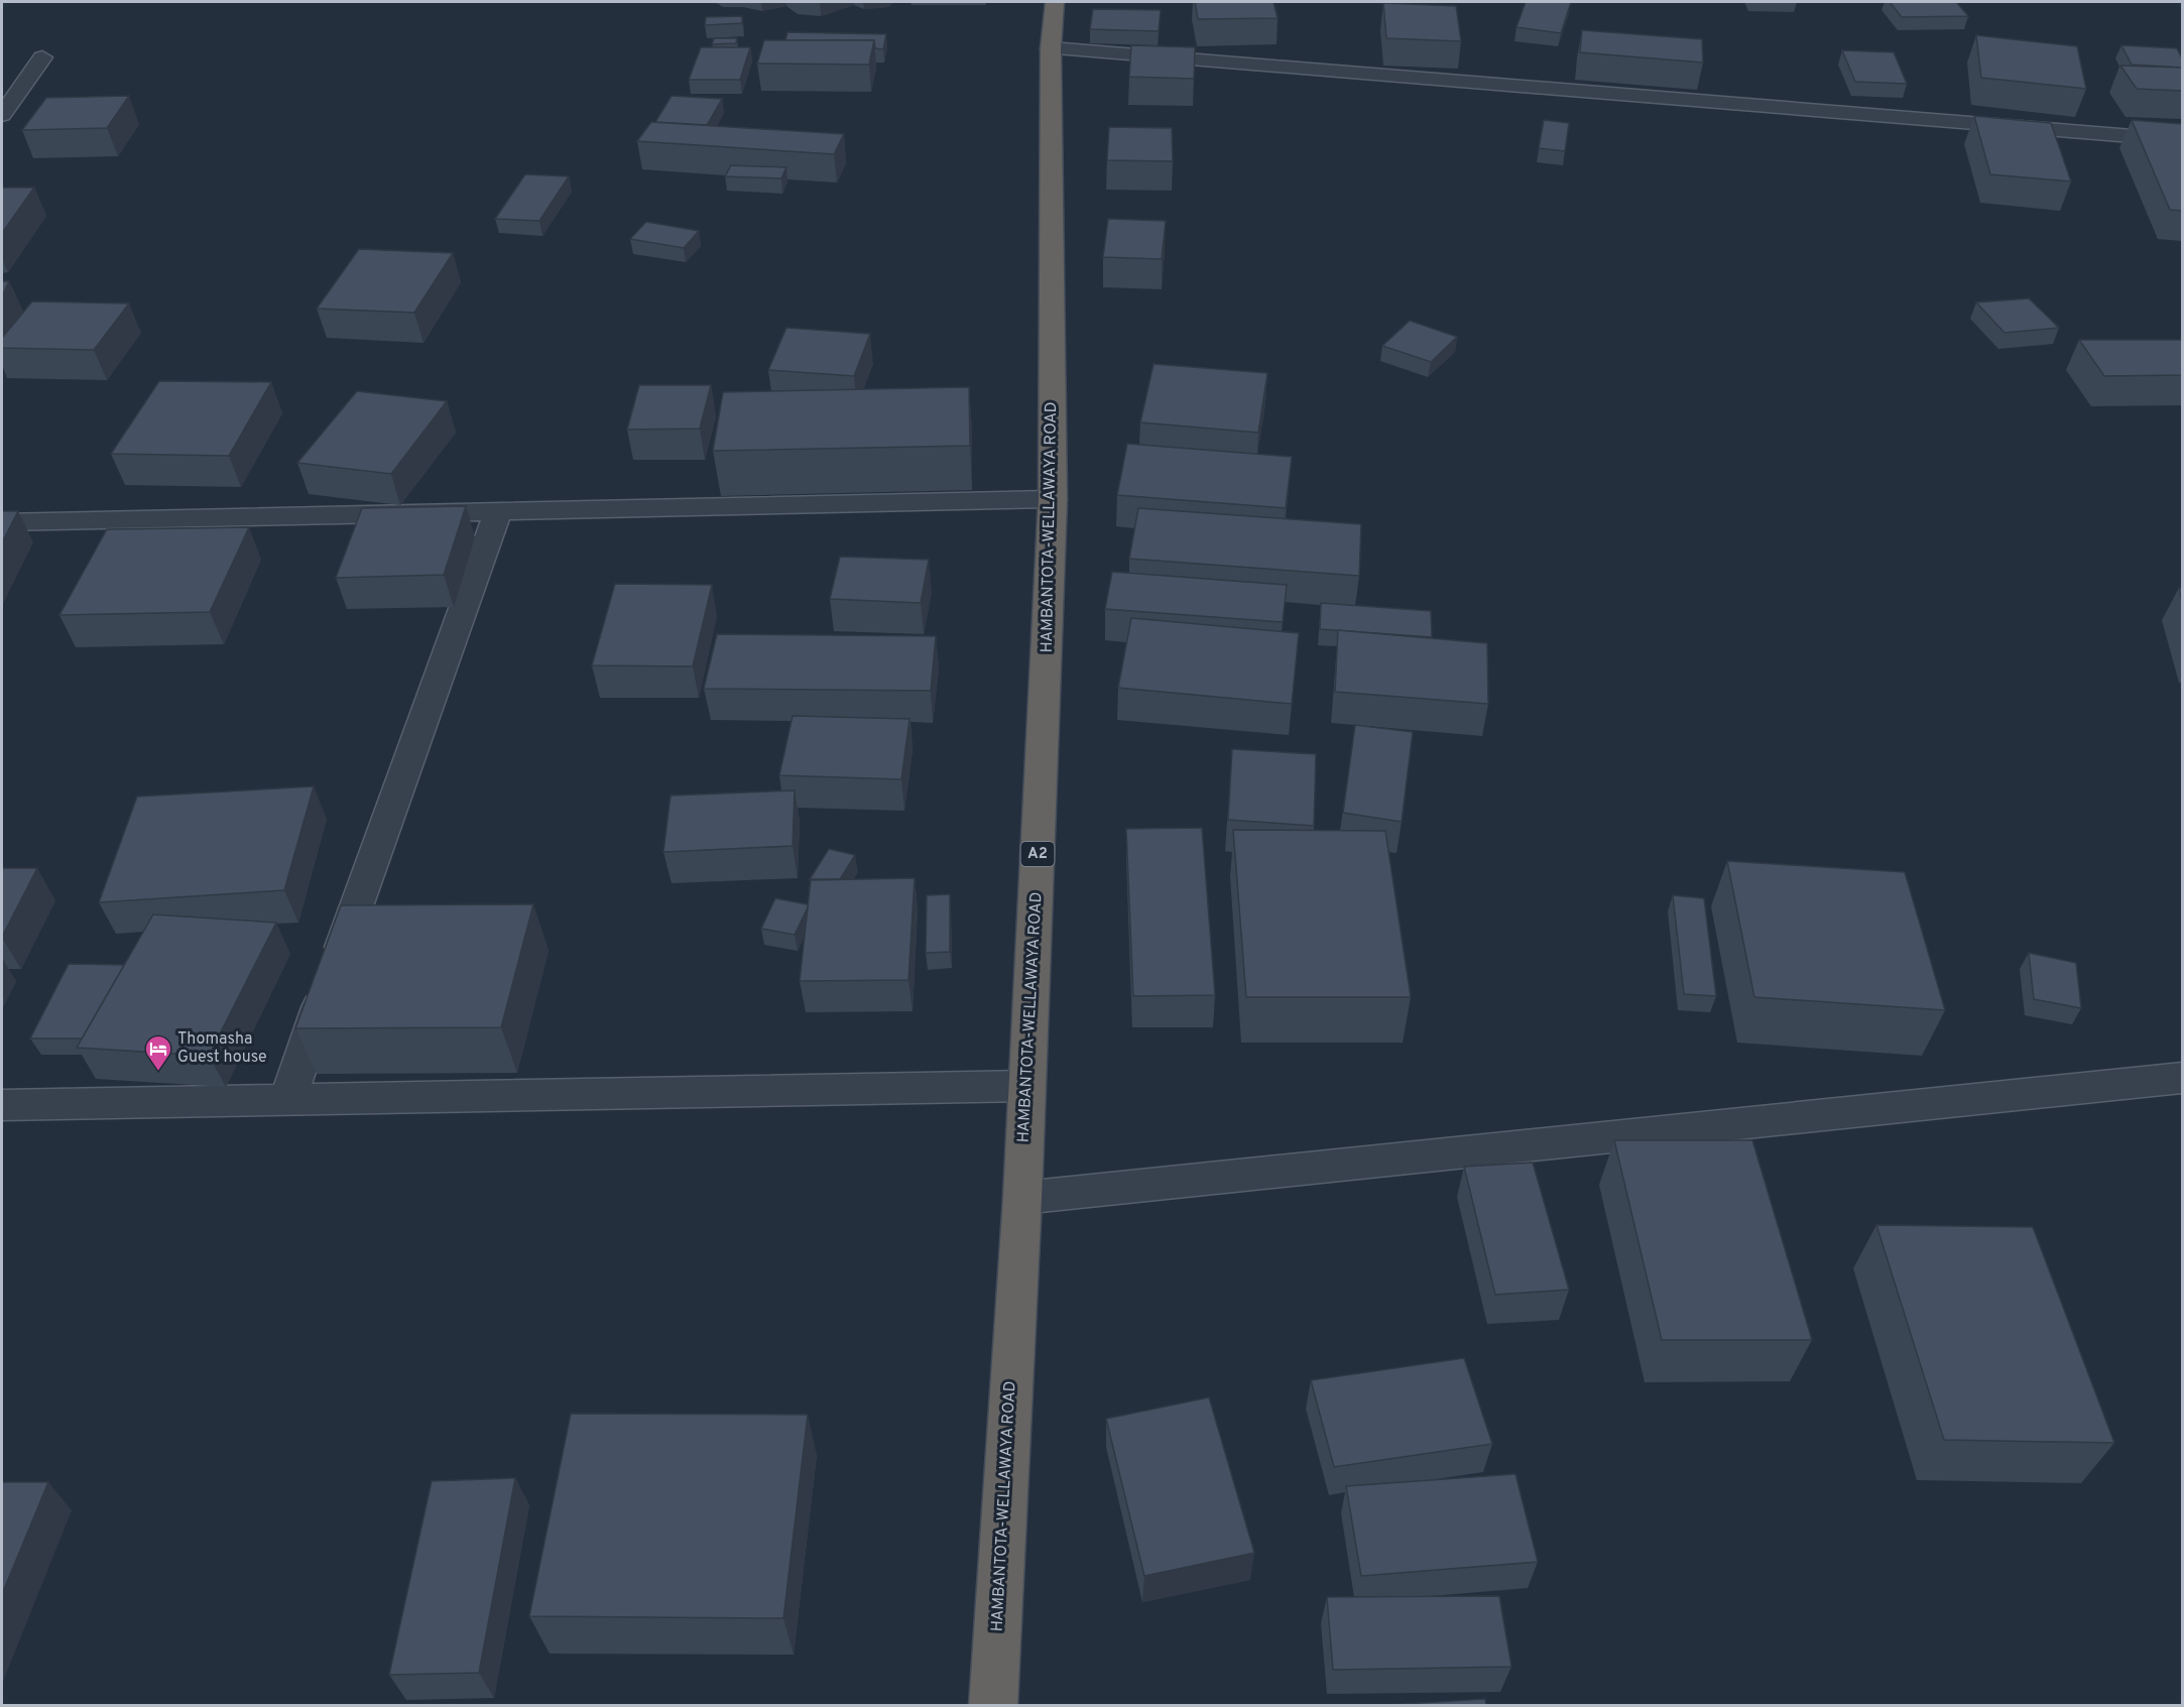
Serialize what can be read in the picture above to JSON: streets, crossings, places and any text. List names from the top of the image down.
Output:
{
  "streets": {
    "highway": ["HAMBANTOTA-WELLAWAYA ROAD", "A2"]
  },
  "places": {
    "hotel": ["Thomasha Guest house"]
  }
}
